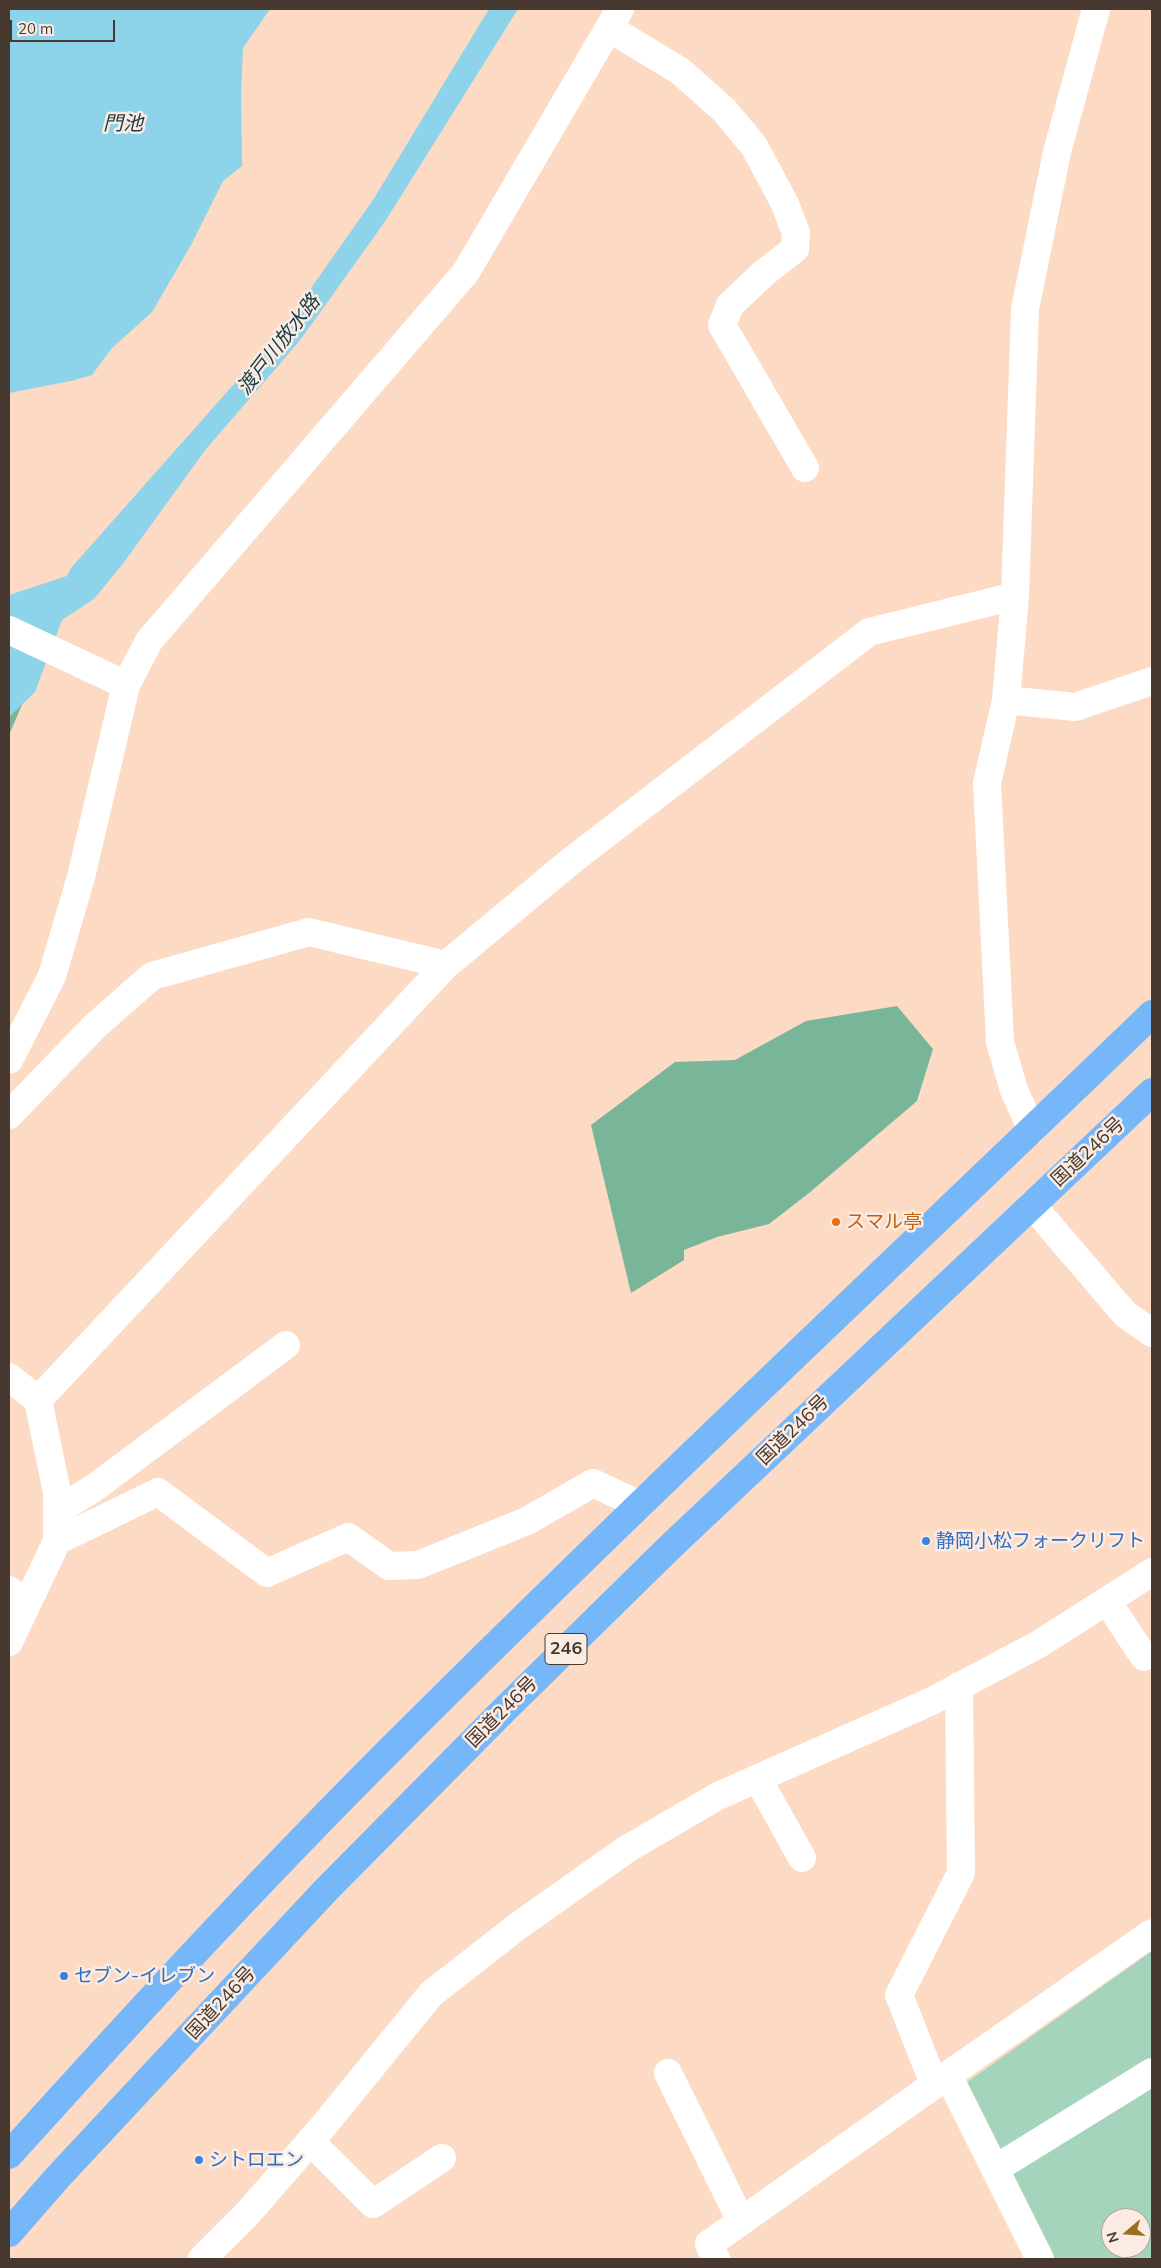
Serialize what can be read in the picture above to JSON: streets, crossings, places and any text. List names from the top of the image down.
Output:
{
  "streets": {
    "highway": ["国道246号", "246"]
  },
  "water": ["門池", "渡戸川放水路"],
  "places": [
    "スマル亭",
    "静岡小松フォークリフト",
    "セブン-イレブン",
    "シトロエン"
  ],
  "scale_bar": "20 m",
  "north": "left"
}
